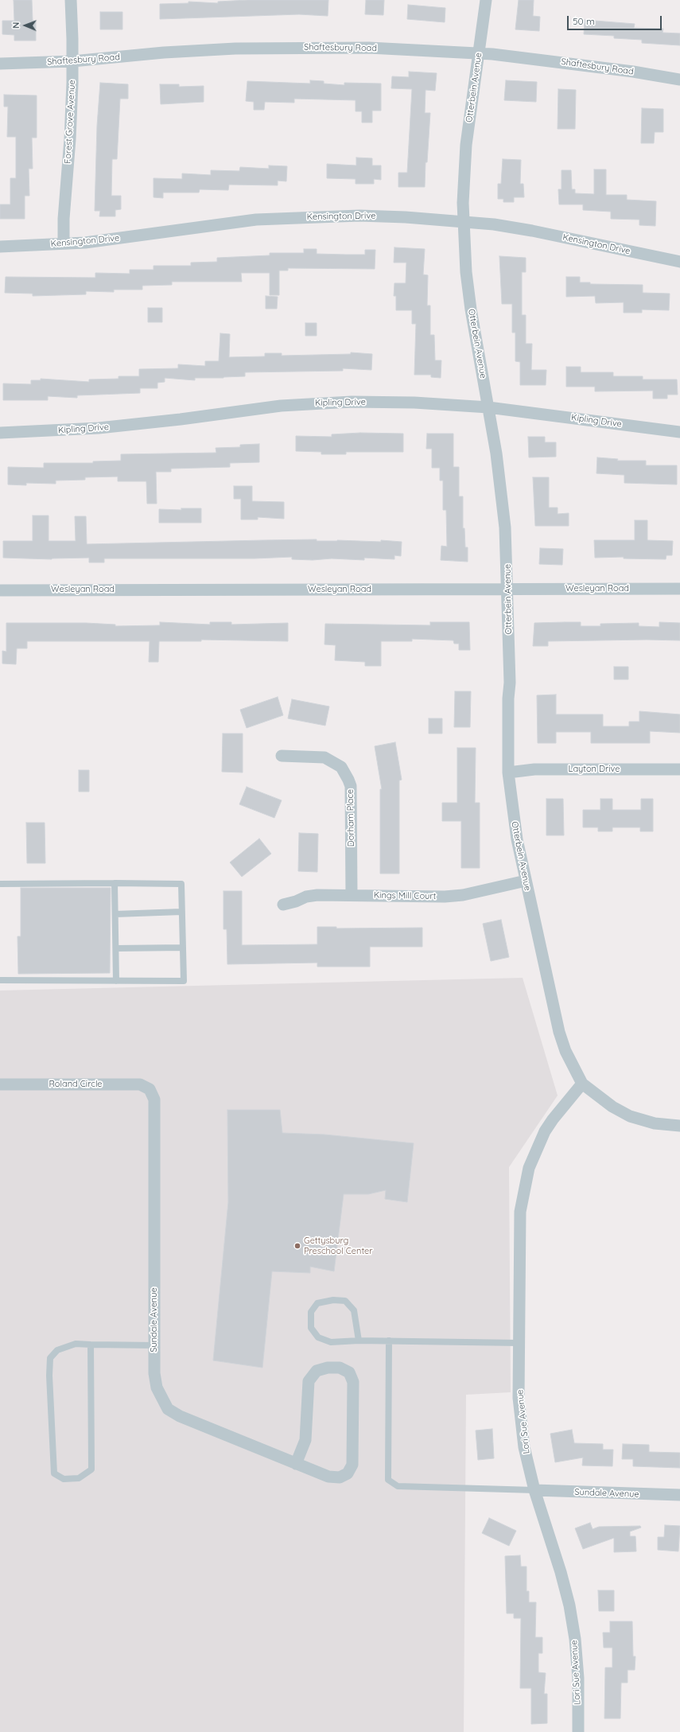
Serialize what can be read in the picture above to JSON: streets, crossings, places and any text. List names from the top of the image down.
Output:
{
  "streets": {
    "street": [
      "Shaftesbury Road",
      "Otterbein Avenue",
      "Forest Grove Avenue",
      "Kensington Drive",
      "Kipling Drive",
      "Wesleyan Road",
      "Layton Drive",
      "Dorham Place",
      "Kings Mill Court",
      "Roland Circle",
      "Sundale Avenue",
      "Lori Sue Avenue"
    ]
  },
  "crossings": [
    ["Shaftesbury Road", "Otterbein Avenue"],
    ["Shaftesbury Road", "Forest Grove Avenue"],
    ["Otterbein Avenue", "Kensington Drive"],
    ["Otterbein Avenue", "Kipling Drive"],
    ["Otterbein Avenue", "Wesleyan Road"],
    ["Otterbein Avenue", "Layton Drive"],
    ["Otterbein Avenue", "Kings Mill Court"],
    ["Otterbein Avenue", "Lori Sue Avenue"],
    ["Forest Grove Avenue", "Kensington Drive"],
    ["Dorham Place", "Kings Mill Court"],
    ["Roland Circle", "Sundale Avenue"],
    ["Sundale Avenue", "Lori Sue Avenue"]
  ],
  "places": ["Gettysburg Preschool Center"],
  "scale_bar": "50 m",
  "north": "left"
}
